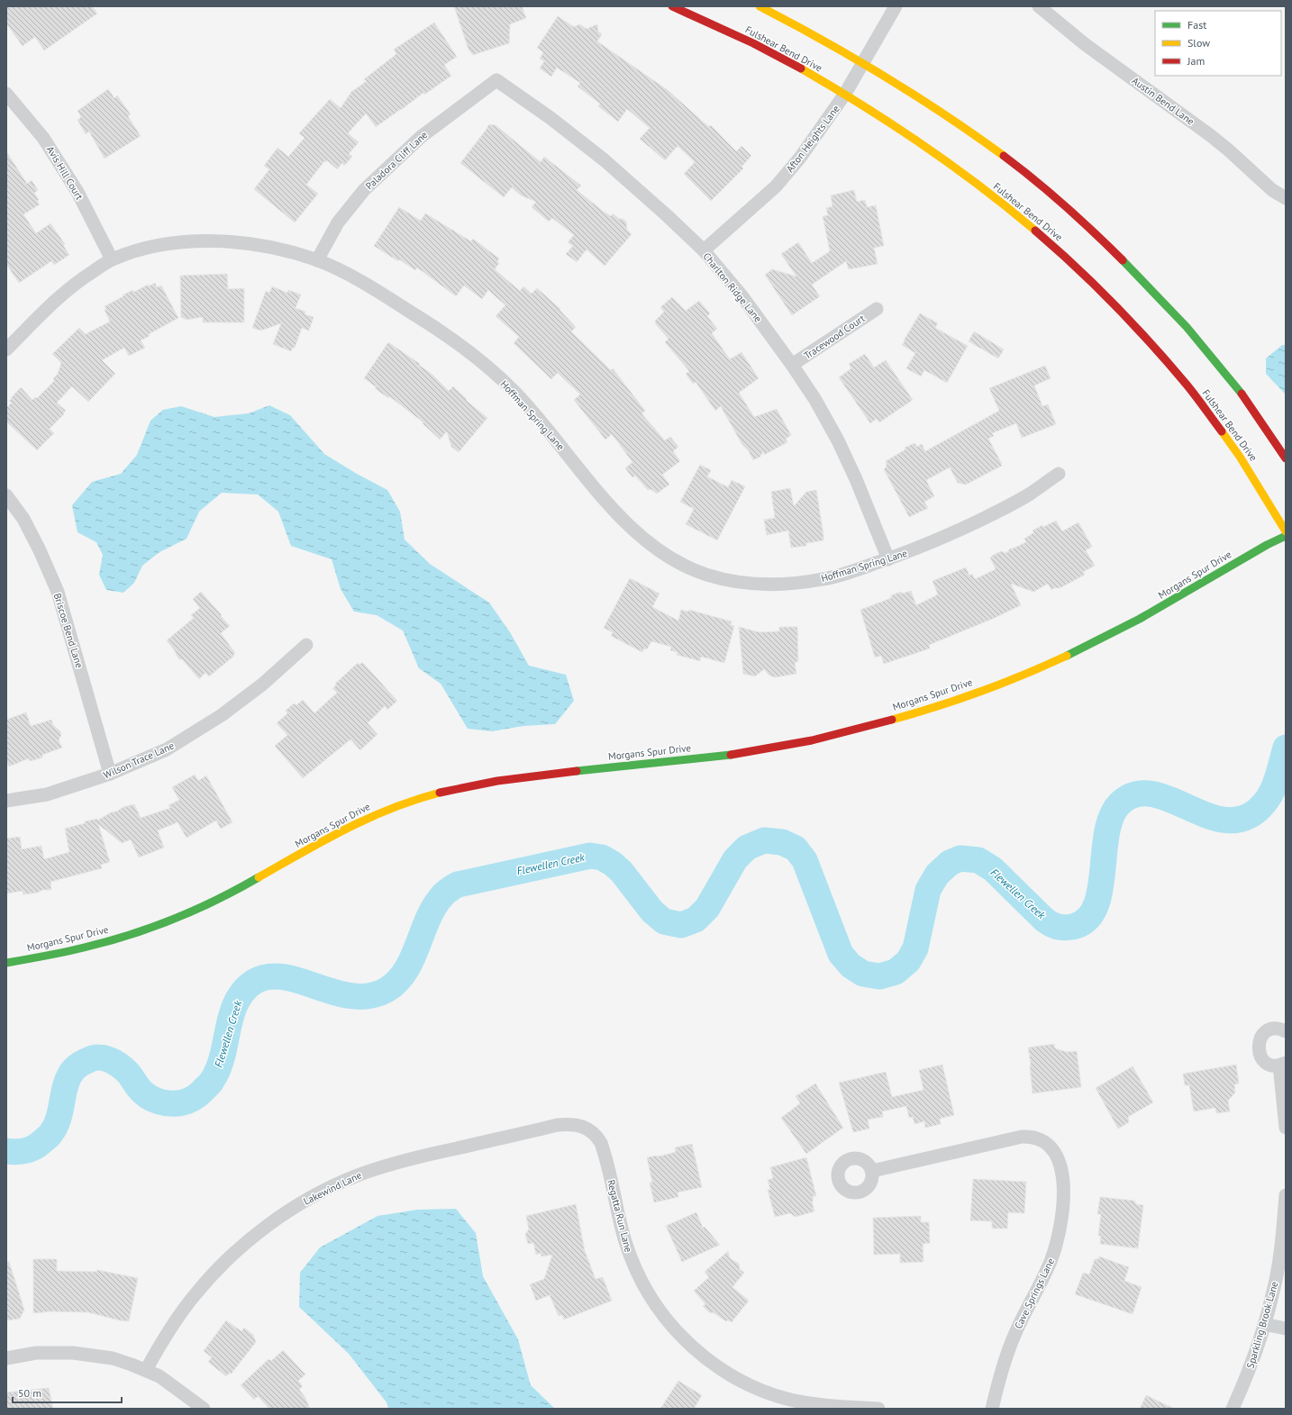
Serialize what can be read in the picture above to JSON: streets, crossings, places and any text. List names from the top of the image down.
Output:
{
  "streets": {
    "main road": ["Fulshear Bend Drive", "Morgans Spur Drive"],
    "street": [
      "Austin Bend Lane",
      "Afton Heights Lane",
      "Paladora Cliff Lane",
      "Avis Hill Court",
      "Charlton Ridge Lane",
      "Tracewood Court",
      "Hoffman Spring Lane",
      "Briscoe Bend Lane",
      "Wilson Trace Lane",
      "Lakewind Lane",
      "Regatta Run Lane",
      "Cave Springs Lane",
      "Sparkling Brook Lane"
    ]
  },
  "crossings": [
    ["Fulshear Bend Drive", "Afton Heights Lane"],
    ["Afton Heights Lane", "Charlton Ridge Lane"],
    ["Paladora Cliff Lane", "Charlton Ridge Lane"],
    ["Paladora Cliff Lane", "Hoffman Spring Lane"],
    ["Avis Hill Court", "Hoffman Spring Lane"],
    ["Charlton Ridge Lane", "Tracewood Court"],
    ["Charlton Ridge Lane", "Hoffman Spring Lane"],
    ["Briscoe Bend Lane", "Wilson Trace Lane"],
    ["Lakewind Lane", "Regatta Run Lane"]
  ],
  "water": ["Flewellen Creek"],
  "legend": ["Fast", "Slow", "Jam"],
  "scale_bar": "50 m"
}
